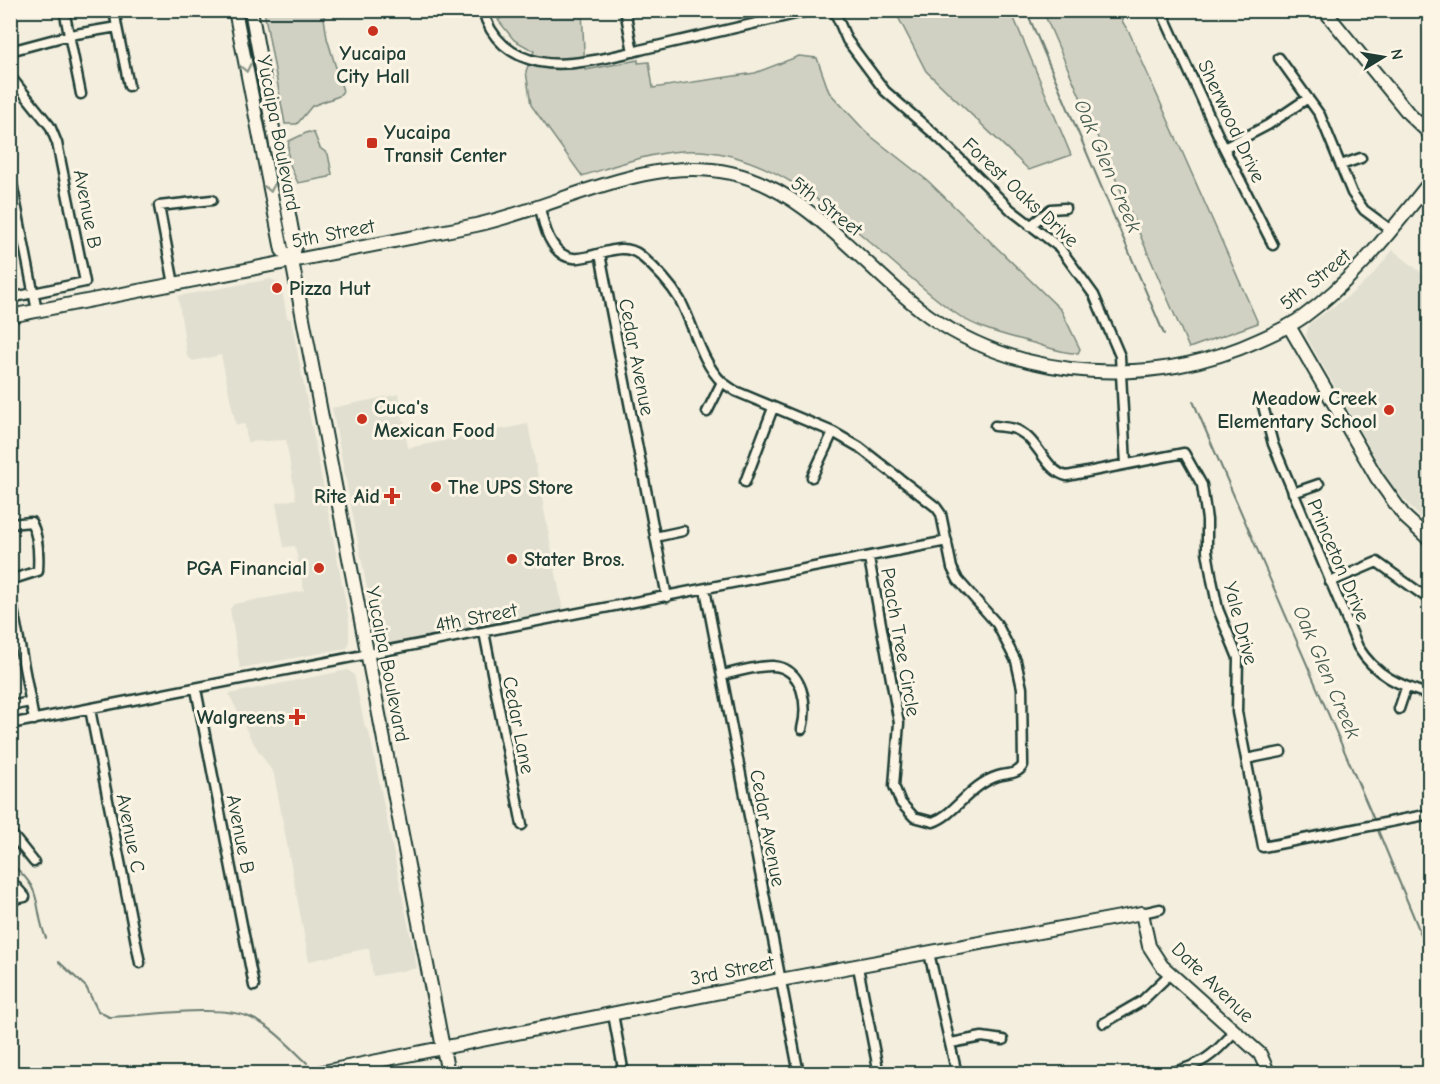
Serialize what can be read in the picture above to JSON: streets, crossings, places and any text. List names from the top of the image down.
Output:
{
  "streets": {
    "main road": [
      "Yucaipa Boulevard",
      "5th Street",
      "3rd Street",
      "Date Avenue"
    ],
    "street": [
      "Sherwood Drive",
      "Forest Oaks Drive",
      "Avenue B",
      "Cedar Avenue",
      "Princeton Drive",
      "4th Street",
      "Yale Drive",
      "Peach Tree Circle",
      "Cedar Lane",
      "Avenue C"
    ]
  },
  "crossings": [
    ["Yucaipa Boulevard", "5th Street"],
    ["Yucaipa Boulevard", "4th Street"],
    ["Yucaipa Boulevard", "3rd Street"],
    ["Forest Oaks Drive", "5th Street"],
    ["Forest Oaks Drive", "Yale Drive"],
    ["Avenue B", "4th Street"],
    ["Cedar Avenue", "4th Street"],
    ["Cedar Avenue", "3rd Street"],
    ["4th Street", "Peach Tree Circle"],
    ["4th Street", "Cedar Lane"],
    ["4th Street", "Avenue C"],
    ["3rd Street", "Date Avenue"]
  ],
  "water": ["Oak Glen Creek"],
  "places": {
    "other": [
      "Yucaipa City Hall",
      "Pizza Hut",
      "Meadow Creek Elementary School",
      "Cuca's Mexican Food",
      "The UPS Store",
      "Stater Bros.",
      "PGA Financial"
    ],
    "transit": ["Yucaipa Transit Center"],
    "health": ["Rite Aid", "Walgreens"]
  },
  "north": "right"
}
